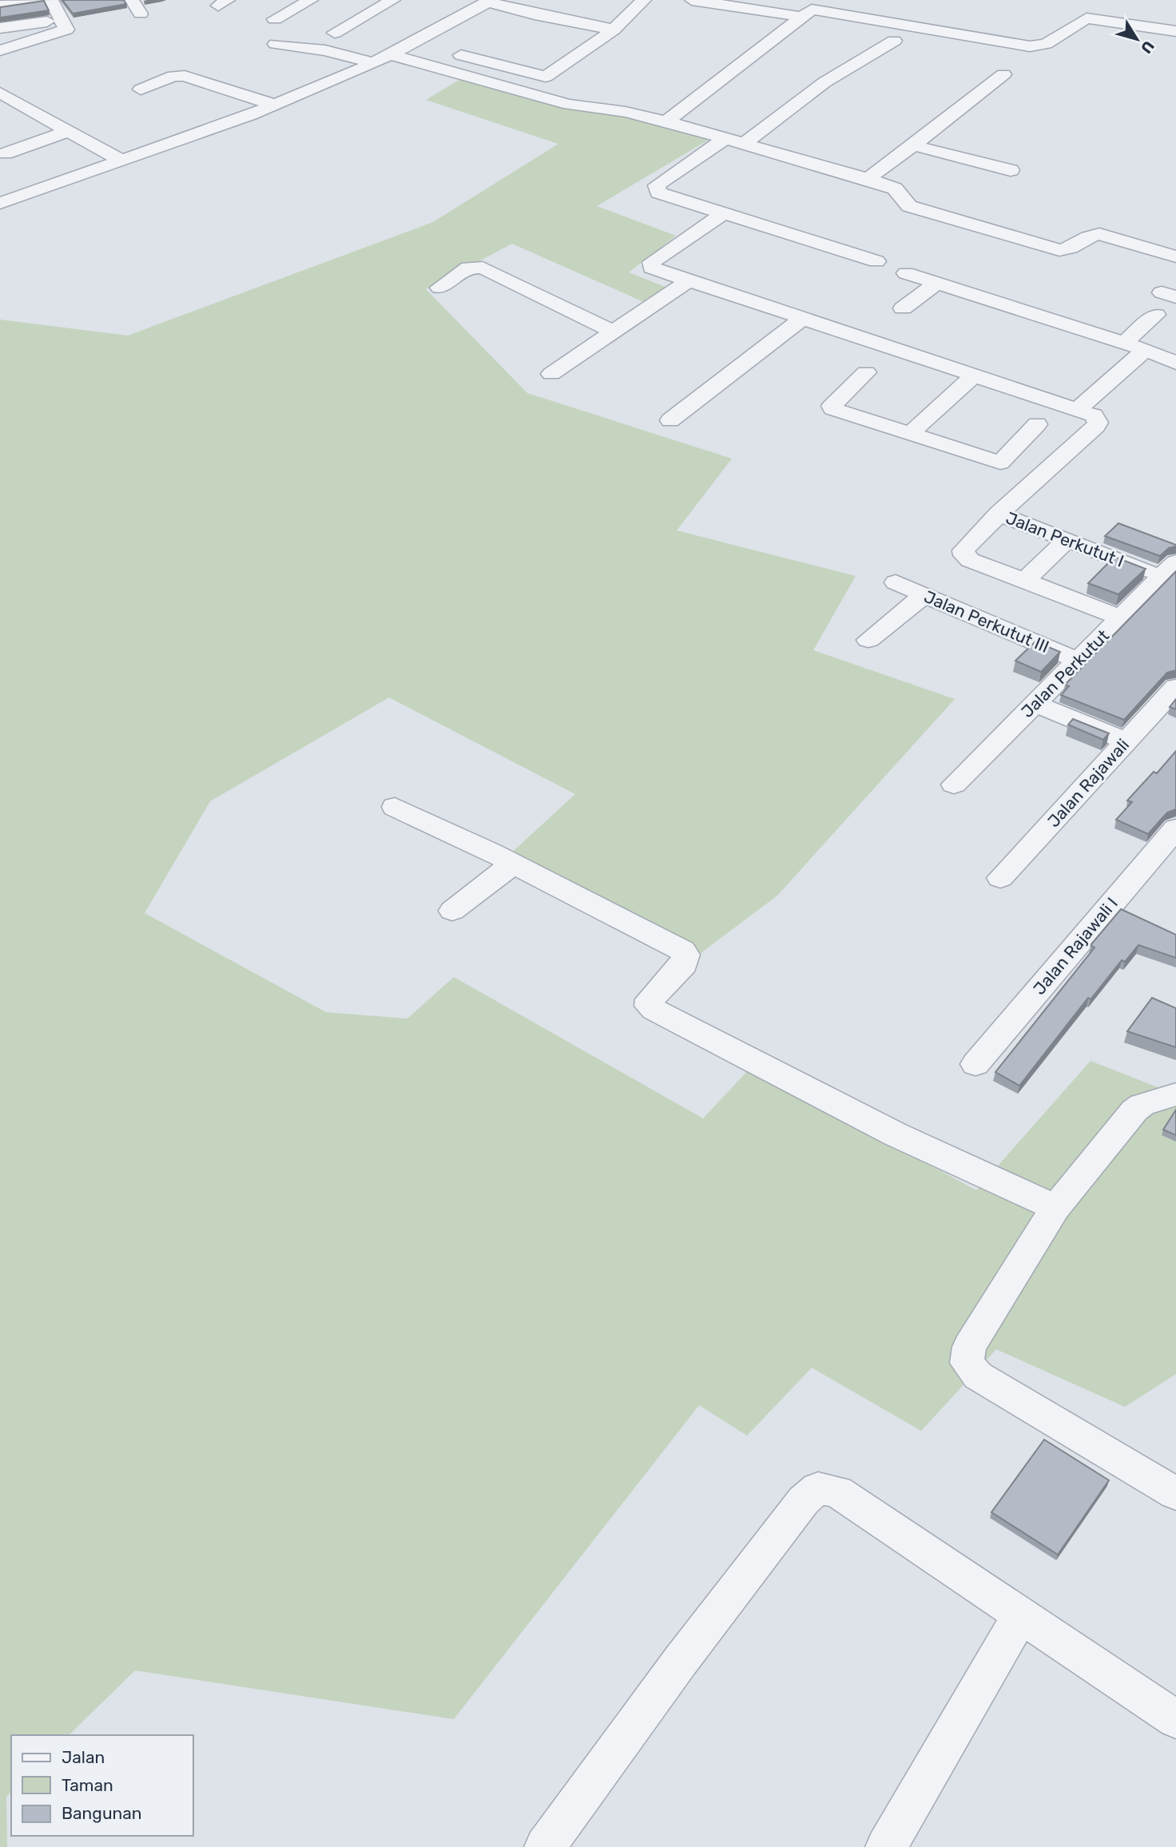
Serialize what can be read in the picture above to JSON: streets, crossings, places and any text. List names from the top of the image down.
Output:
{
  "streets": {
    "street": [
      "Jalan Perkutut I",
      "Jalan Perkutut III",
      "Jalan Perkutut",
      "Jalan Rajawali",
      "Jalan Rajawali I"
    ]
  },
  "crossings": [
    ["Jalan Perkutut I", "Jalan Perkutut"],
    ["Jalan Perkutut III", "Jalan Perkutut"]
  ],
  "legend": ["Jalan", "Taman", "Bangunan"],
  "north": "bottom right"
}
